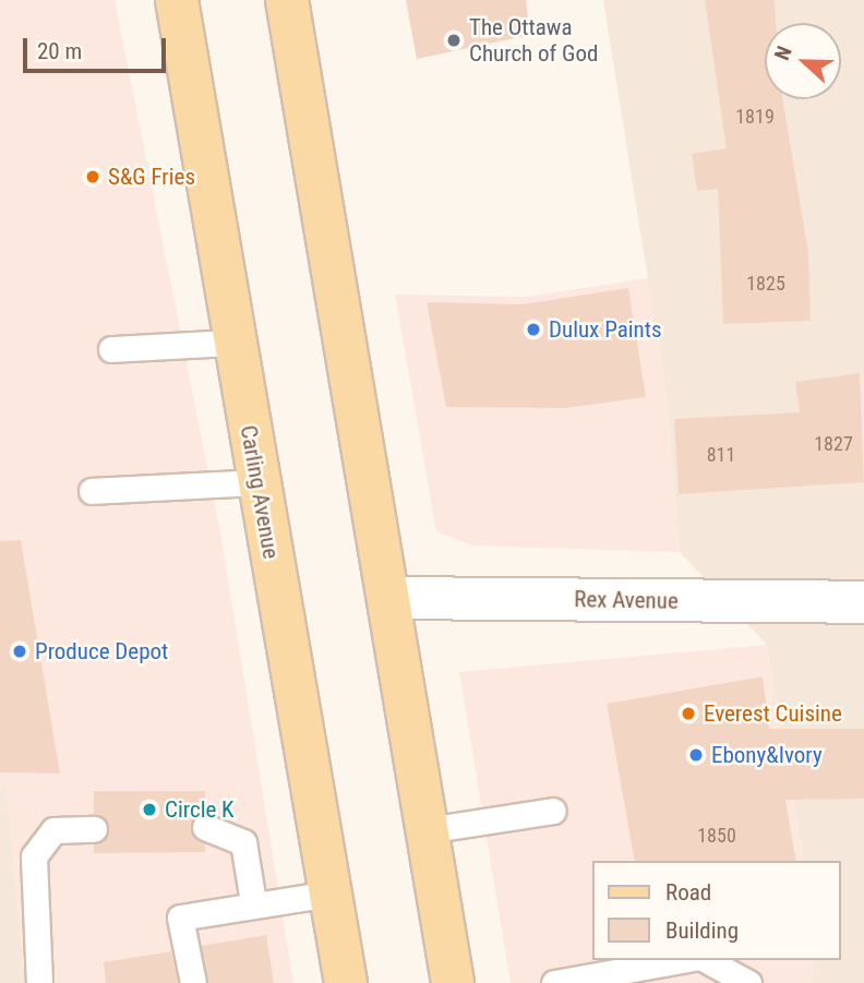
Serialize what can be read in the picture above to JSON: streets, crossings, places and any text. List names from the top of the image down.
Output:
{
  "streets": {
    "main road": ["Carling Avenue"],
    "street": ["Rex Avenue"]
  },
  "places": [
    "The Ottawa Church of God",
    "S&G Fries",
    "Dulux Paints",
    "Produce Depot",
    "Everest Cuisine",
    "Ebony&Ivory",
    "Circle K"
  ],
  "house_numbers": [
    "1819",
    "1825",
    "1827",
    "811",
    "1850"
  ],
  "legend": ["Road", "Building"],
  "scale_bar": "20 m",
  "north": "left"
}
